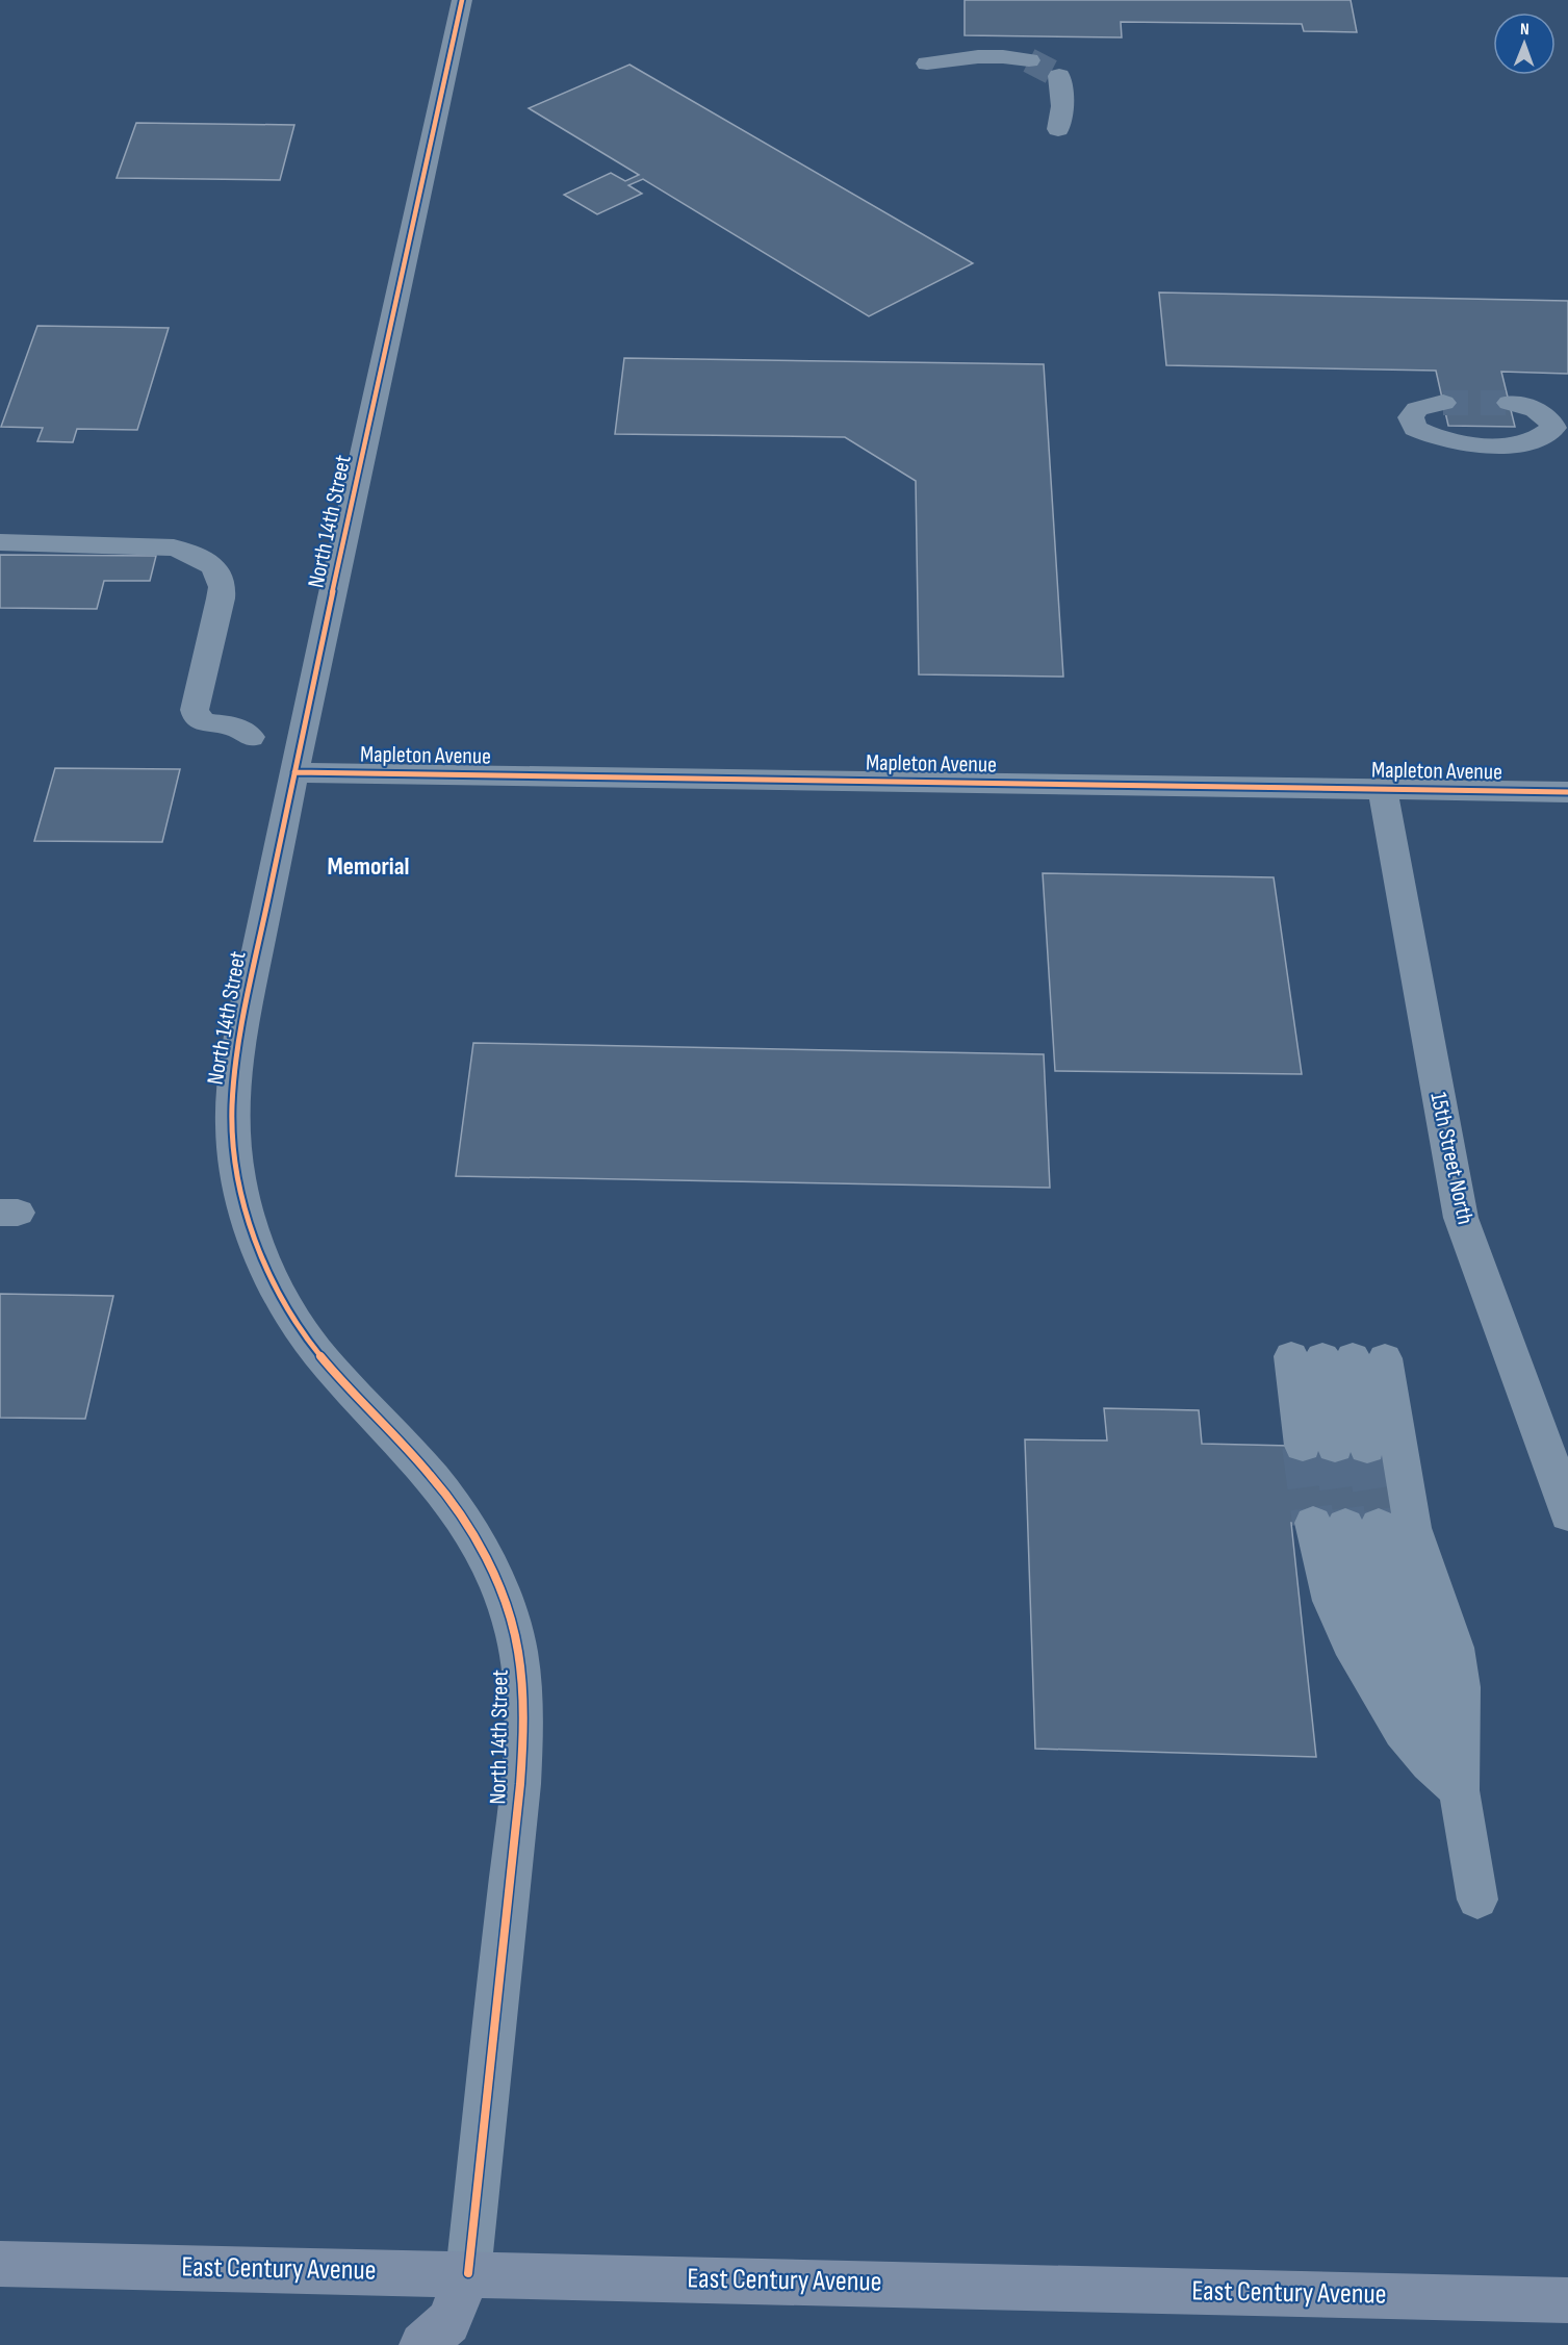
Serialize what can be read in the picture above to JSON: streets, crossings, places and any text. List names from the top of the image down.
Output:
{
  "streets": {
    "main road": ["East Century Avenue"],
    "street": ["North 14th Street", "Mapleton Avenue", "15th Street North"]
  },
  "crossings": [
    ["North 14th Street", "Mapleton Avenue"],
    ["North 14th Street", "East Century Avenue"],
    ["Mapleton Avenue", "15th Street North"]
  ],
  "districts": ["Memorial"],
  "north": "top"
}
